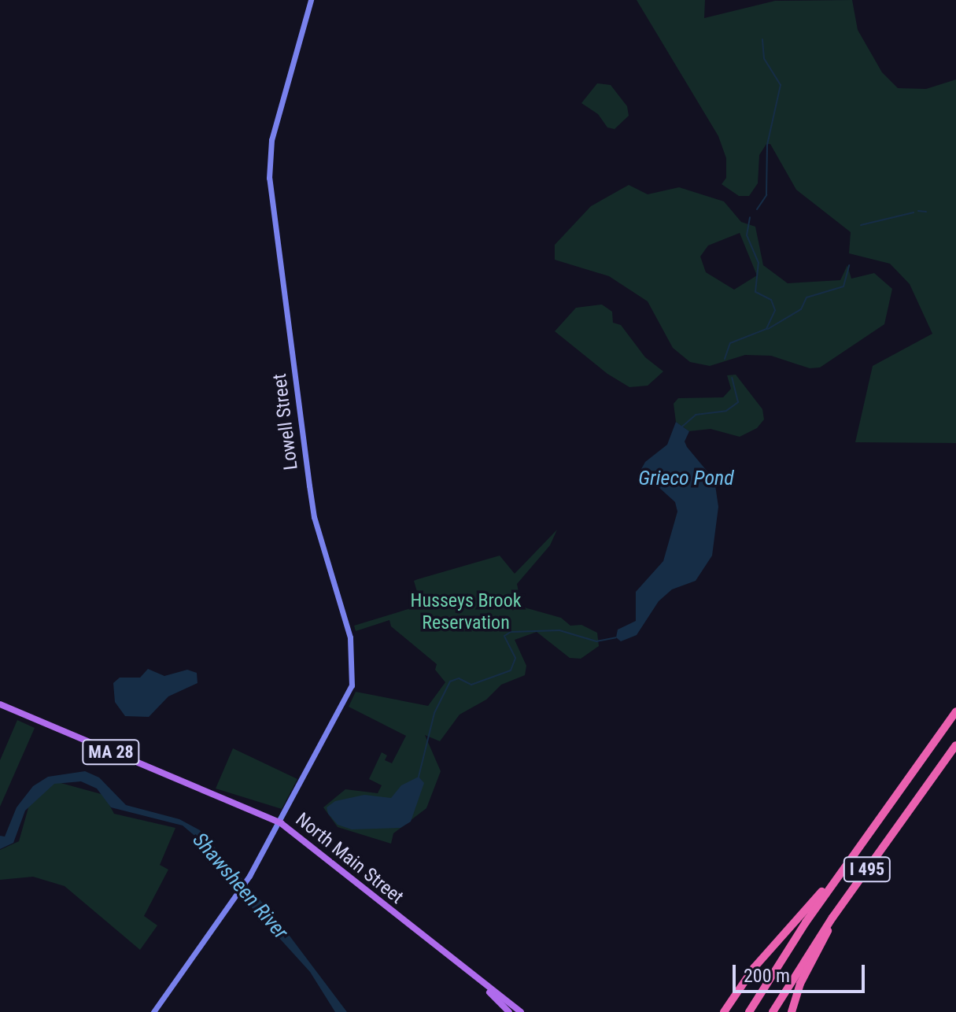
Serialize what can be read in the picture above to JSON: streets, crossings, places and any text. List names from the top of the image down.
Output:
{
  "streets": {
    "highway": ["I 495"],
    "main road": ["Lowell Street", "MA 28", "North Main Street"]
  },
  "crossings": [
    ["Lowell Street", "North Main Street"],
    ["MA 28", "North Main Street"]
  ],
  "water": ["Grieco Pond", "Shawsheen River"],
  "parks": ["Husseys Brook Reservation"],
  "scale_bar": "200 m"
}
